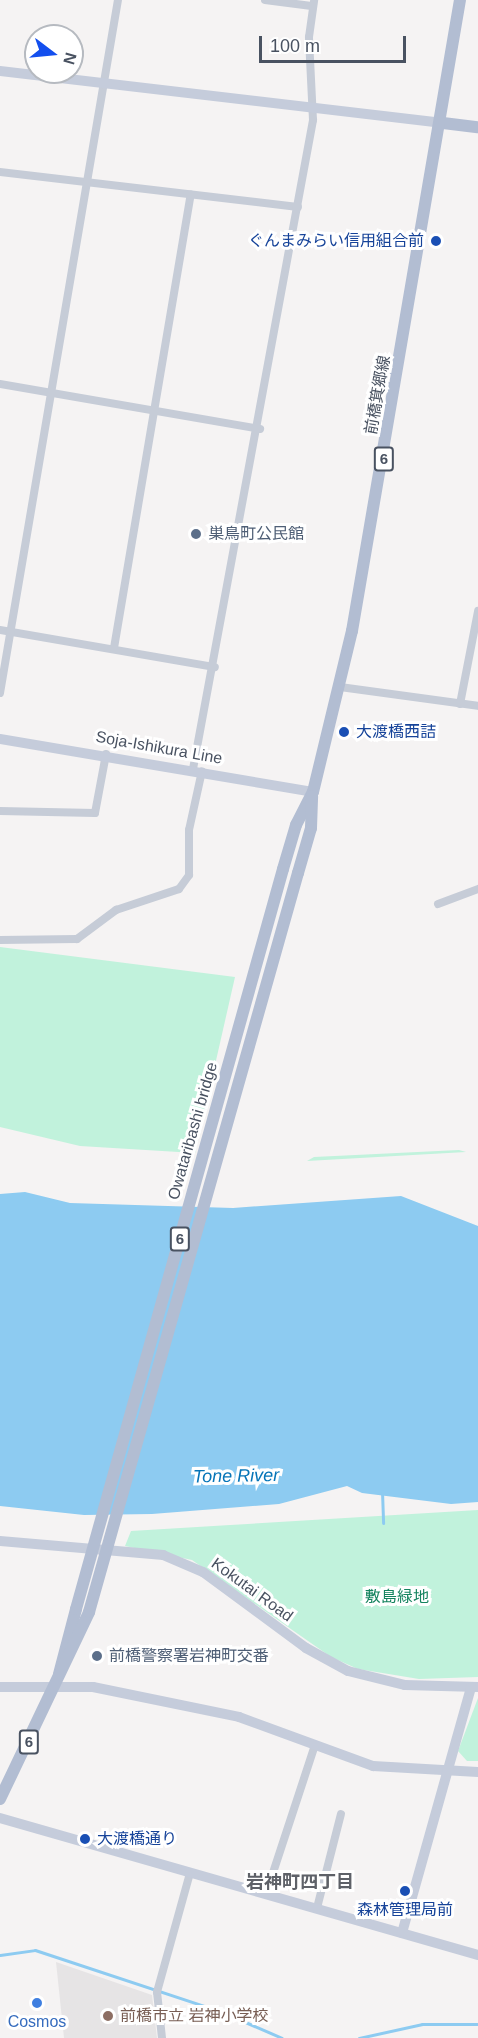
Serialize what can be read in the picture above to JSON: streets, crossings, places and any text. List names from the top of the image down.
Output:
{
  "streets": {
    "main road": ["前橋箕郷線", "6", "Owataribashi bridge"],
    "street": ["Soja-Ishikura Line", "Kokutai Road"]
  },
  "crossings": [
    ["前橋箕郷線", "Soja-Ishikura Line"],
    ["前橋箕郷線", "Owataribashi bridge"],
    ["6", "Owataribashi bridge"]
  ],
  "districts": ["岩神町四丁目"],
  "water": ["Tone River"],
  "parks": ["敷島緑地"],
  "places": [
    "ぐんまみらい信用組合前",
    "巣鳥町公民館",
    "大渡橋西詰",
    "前橋警察署岩神町交番",
    "大渡橋通り",
    "森林管理局前",
    "Cosmos",
    "前橋市立 岩神小学校"
  ],
  "scale_bar": "100 m",
  "north": "right"
}
